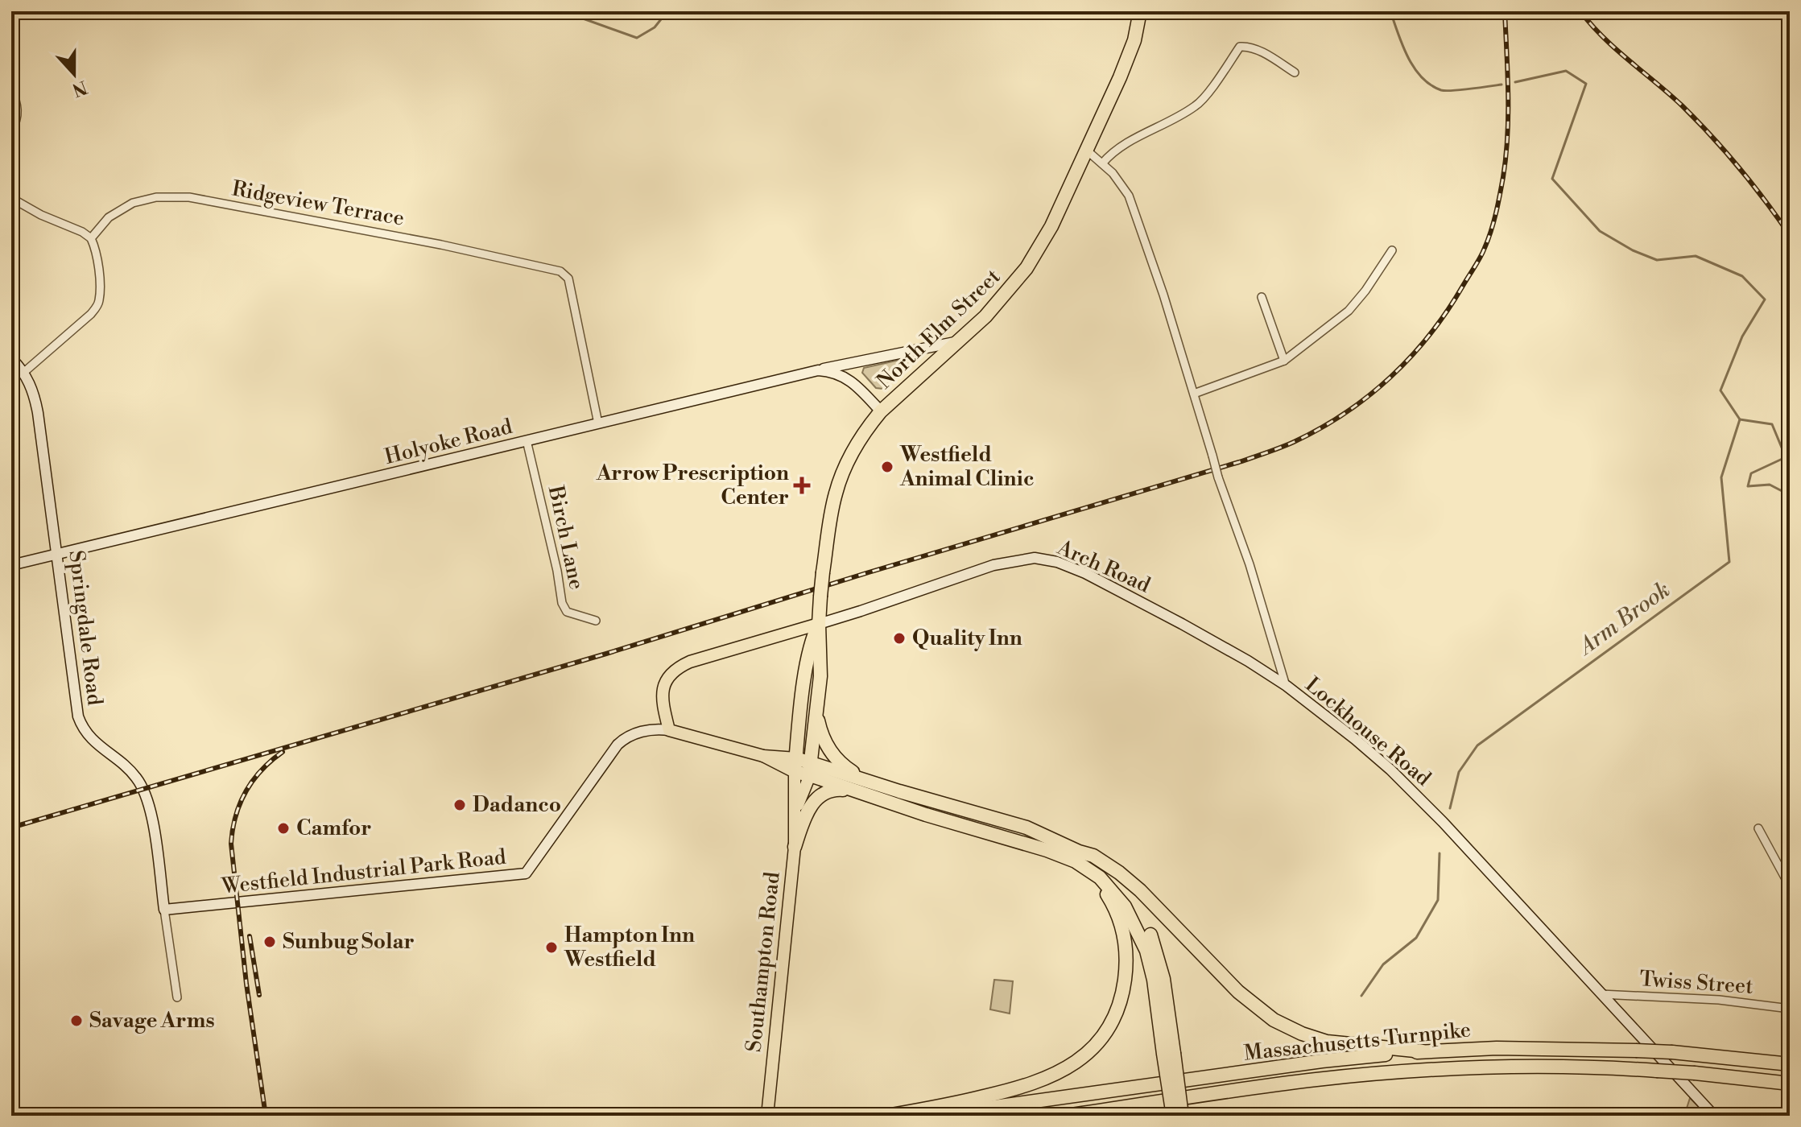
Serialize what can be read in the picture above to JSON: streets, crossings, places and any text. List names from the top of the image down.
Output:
{
  "streets": {
    "highway": ["North Elm Street", "Southampton Road", "Massachusetts Turnpike"],
    "street": [
      "Ridgeview Terrace",
      "Holyoke Road",
      "Birch Lane",
      "Arch Road",
      "Springdale Road",
      "Lockhouse Road",
      "Westfield Industrial Park Road",
      "Twiss Street"
    ]
  },
  "crossings": [
    ["Ridgeview Terrace", "Holyoke Road"],
    ["North Elm Street", "Holyoke Road"],
    ["North Elm Street", "Lockhouse Road"],
    ["North Elm Street", "Southampton Road"],
    ["Holyoke Road", "Birch Lane"],
    ["Holyoke Road", "Springdale Road"],
    ["Arch Road", "Lockhouse Road"],
    ["Arch Road", "Southampton Road"],
    ["Springdale Road", "Westfield Industrial Park Road"],
    ["Lockhouse Road", "Twiss Street"]
  ],
  "water": ["Arm Brook"],
  "places": {
    "other": [
      "Westfield Animal Clinic",
      "Quality Inn",
      "Dadanco",
      "Camfor",
      "Sunbug Solar",
      "Hampton Inn Westfield",
      "Savage Arms"
    ],
    "health": ["Arrow Prescription Center"]
  },
  "north": "bottom"
}
